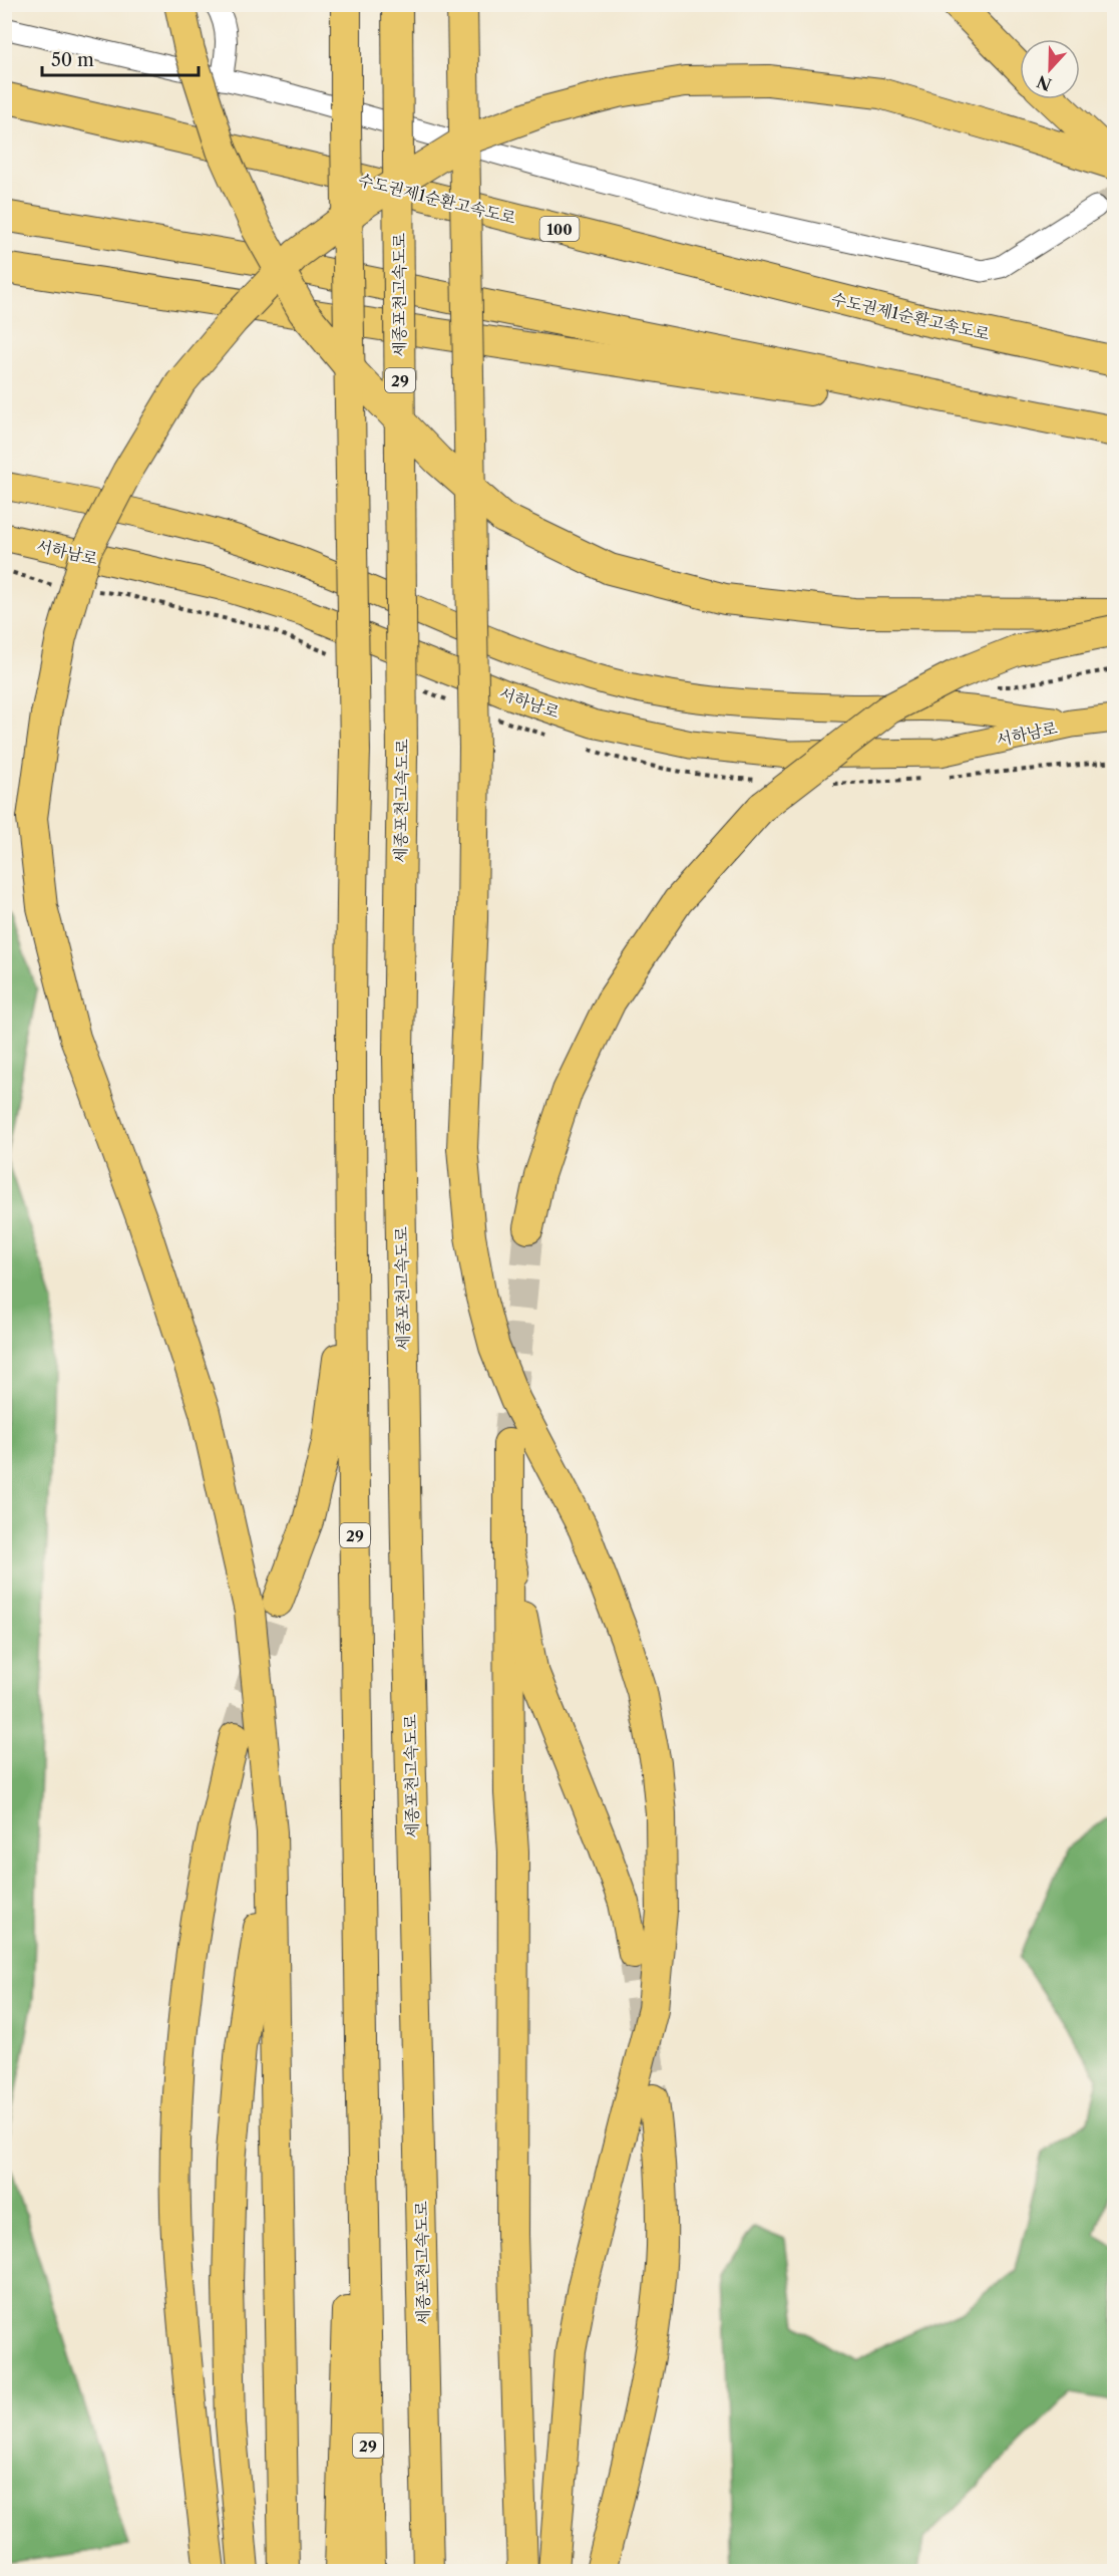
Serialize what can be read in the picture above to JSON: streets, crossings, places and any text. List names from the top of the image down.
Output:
{
  "streets": {
    "highway": [
      "수도권제1순환고속도로",
      "100",
      "세종포천고속도로",
      "29"
    ],
    "main road": ["서하남로"]
  },
  "scale_bar": "50 m",
  "north": "bottom"
}
